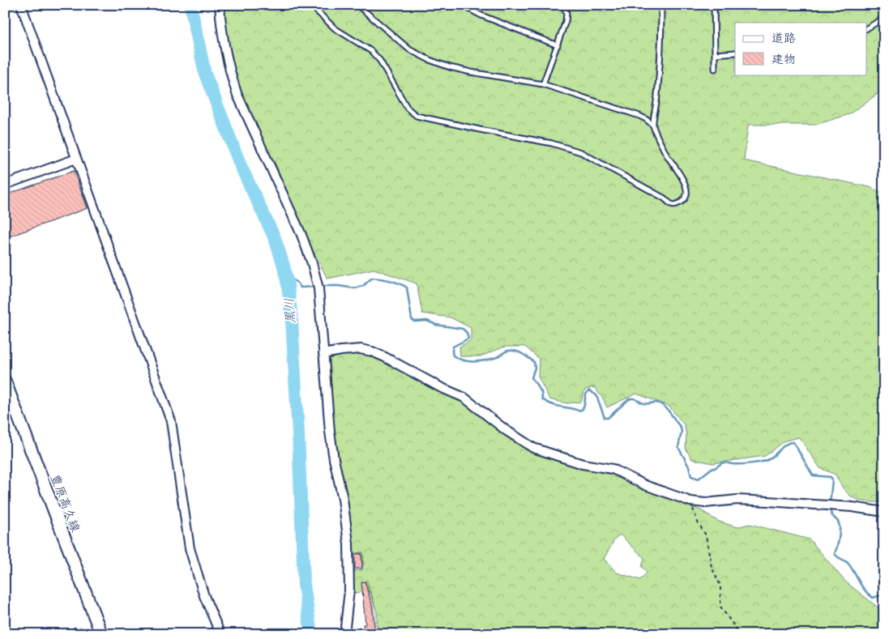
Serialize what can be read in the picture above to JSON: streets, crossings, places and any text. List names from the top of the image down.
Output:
{
  "streets": {
    "main road": ["豊原高久線"]
  },
  "water": ["黒川"],
  "legend": ["道路", "建物"]
}
